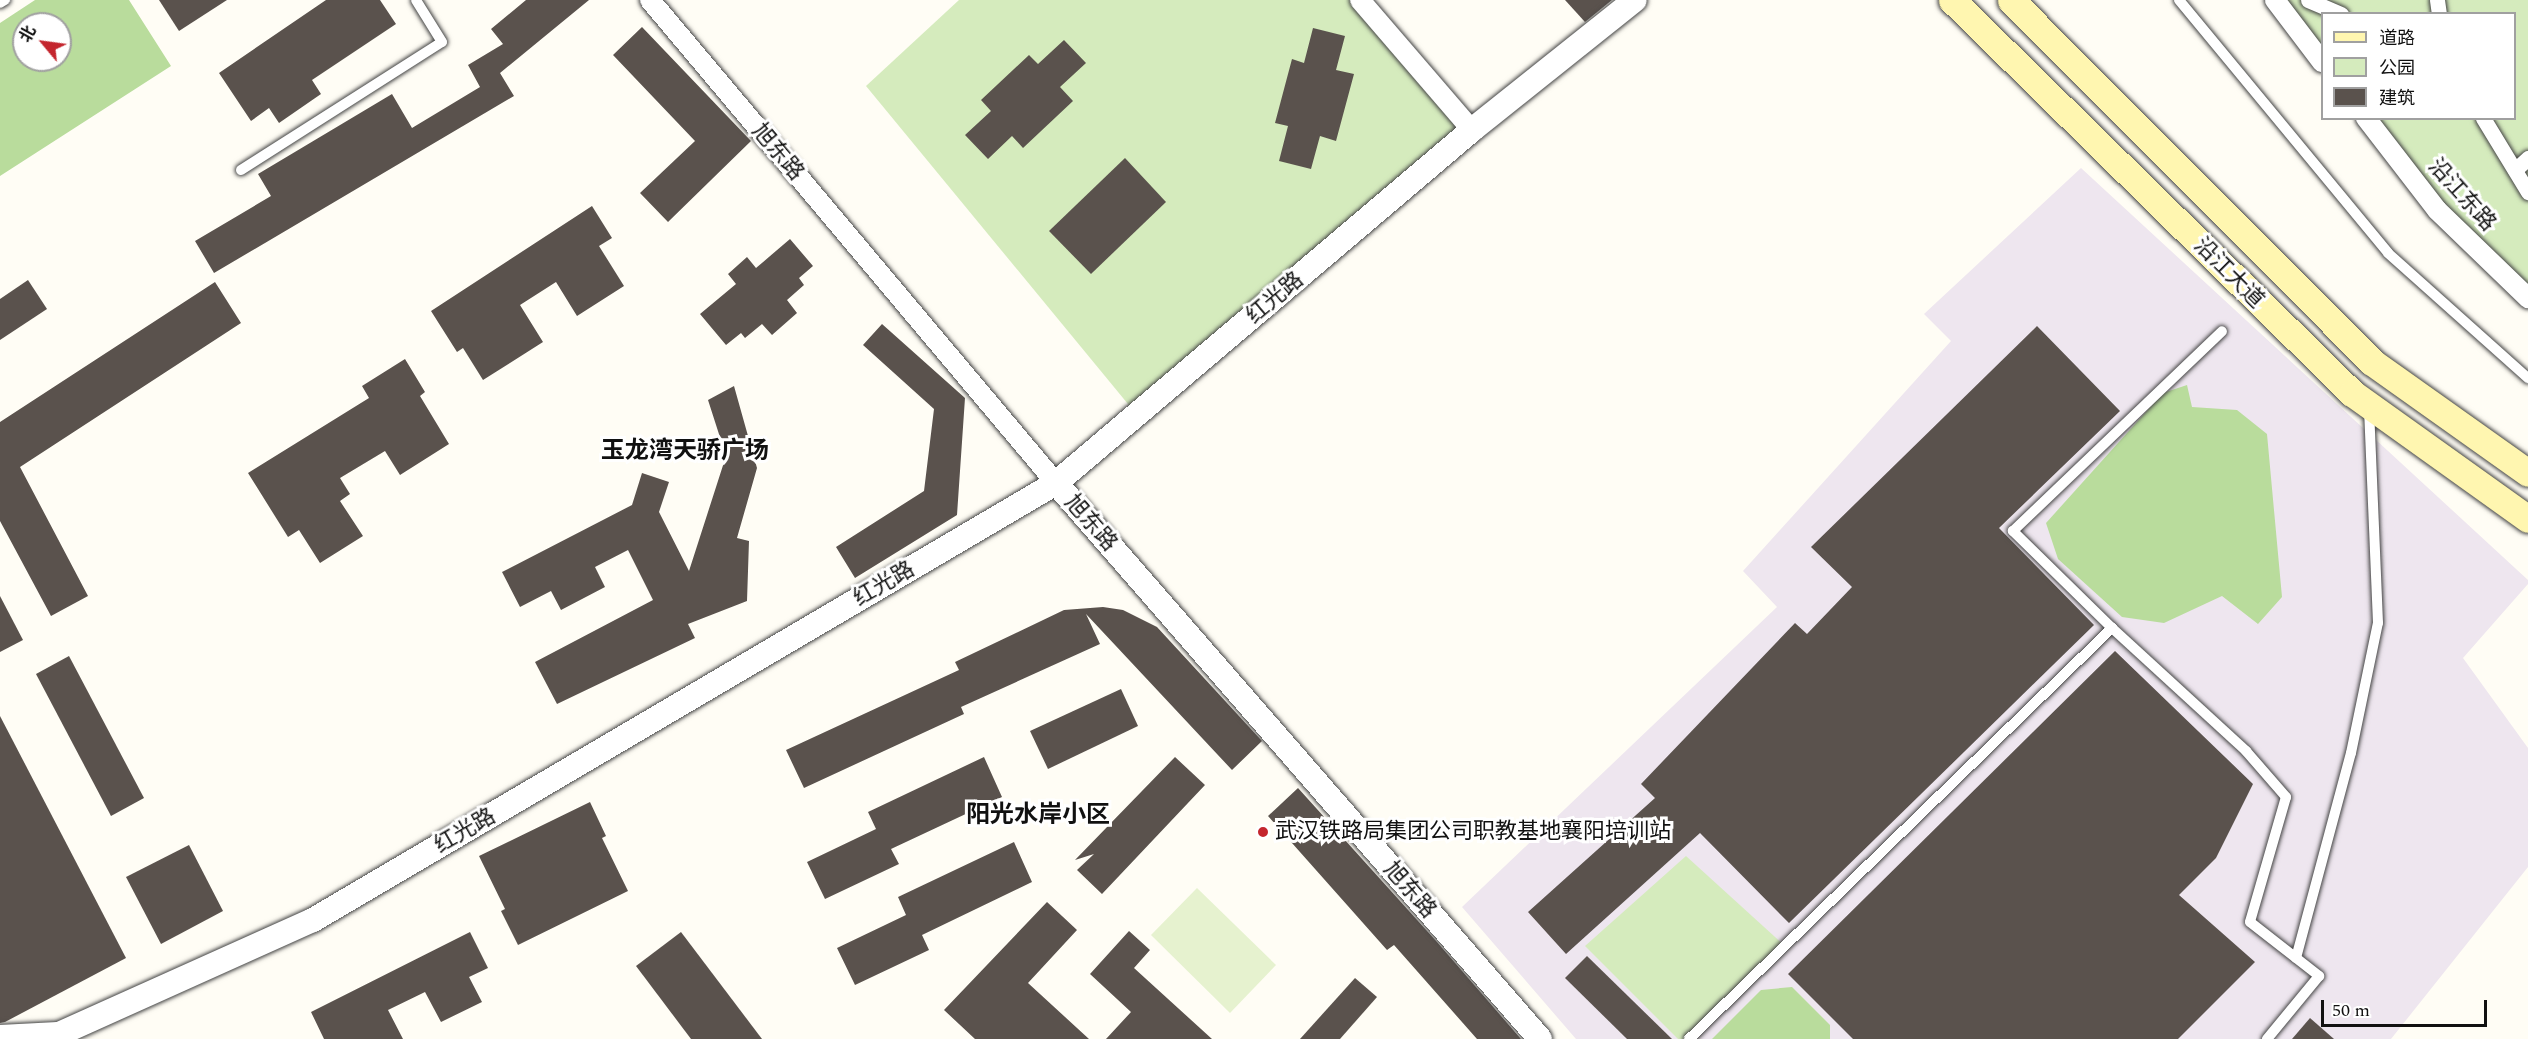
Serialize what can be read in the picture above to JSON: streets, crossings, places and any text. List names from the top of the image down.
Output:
{
  "streets": {
    "main road": ["沿江大道"],
    "street": ["旭东路", "沿江东路", "红光路"]
  },
  "crossings": [
    ["旭东路", "红光路"]
  ],
  "districts": ["玉龙湾天骄广场", "阳光水岸小区"],
  "places": ["武汉铁路局集团公司职教基地襄阳培训站"],
  "legend": ["道路", "公园", "建筑"],
  "scale_bar": "50 m",
  "north": "top left"
}
